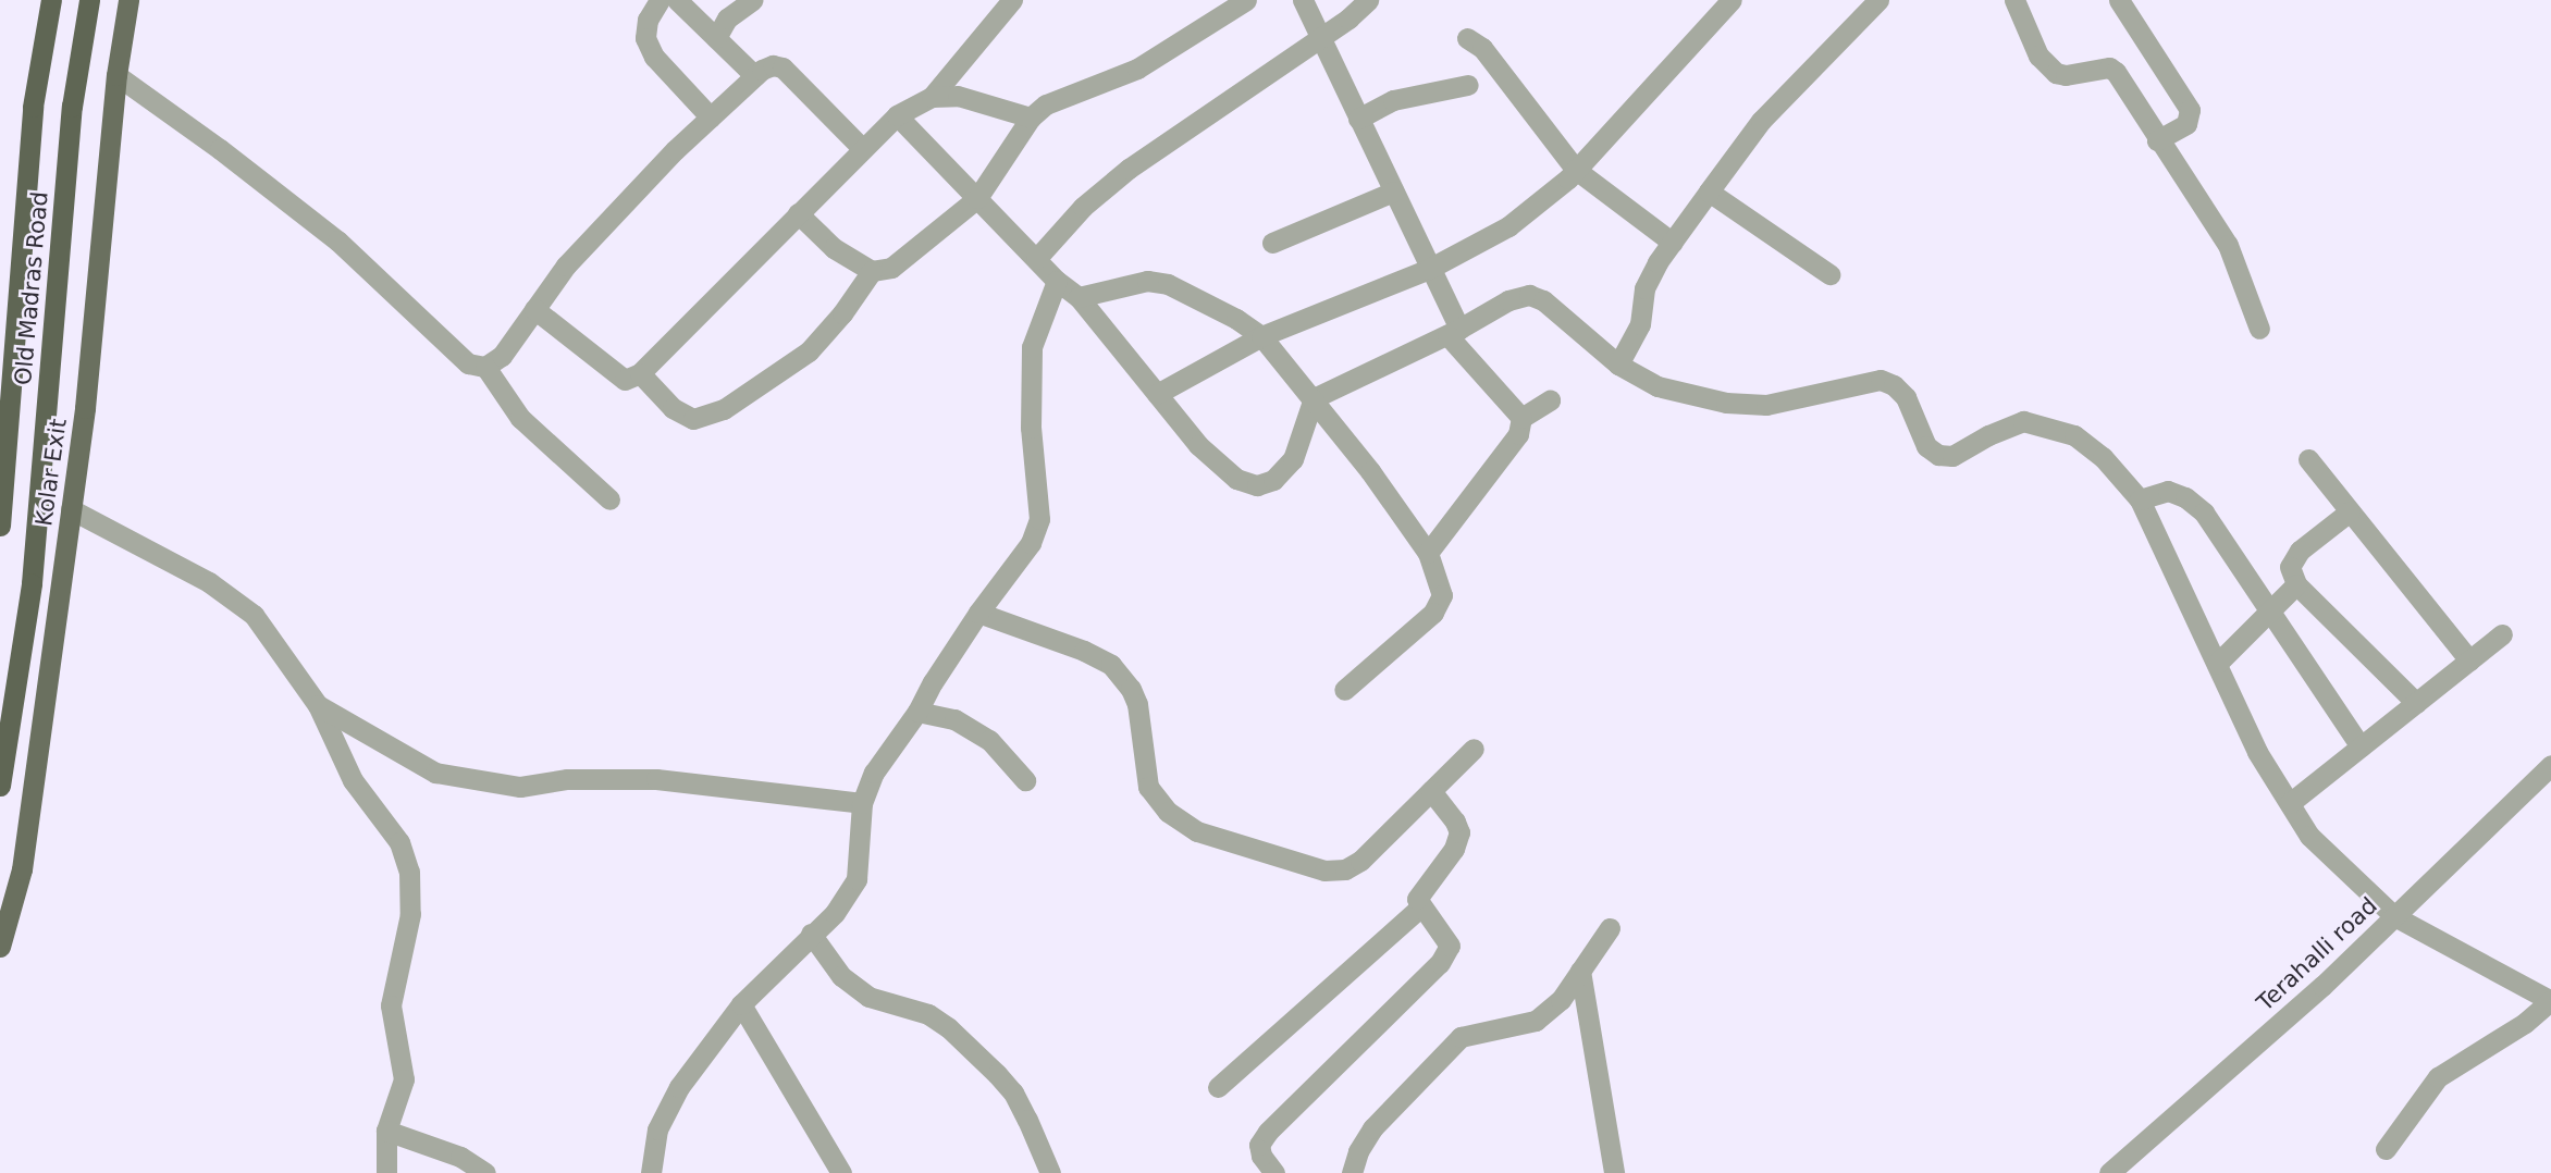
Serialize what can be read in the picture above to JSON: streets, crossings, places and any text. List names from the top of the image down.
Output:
{
  "streets": {
    "highway": ["Old Madras Road"],
    "main road": ["Kolar Exit"],
    "street": ["Terahalli road"]
  }
}
